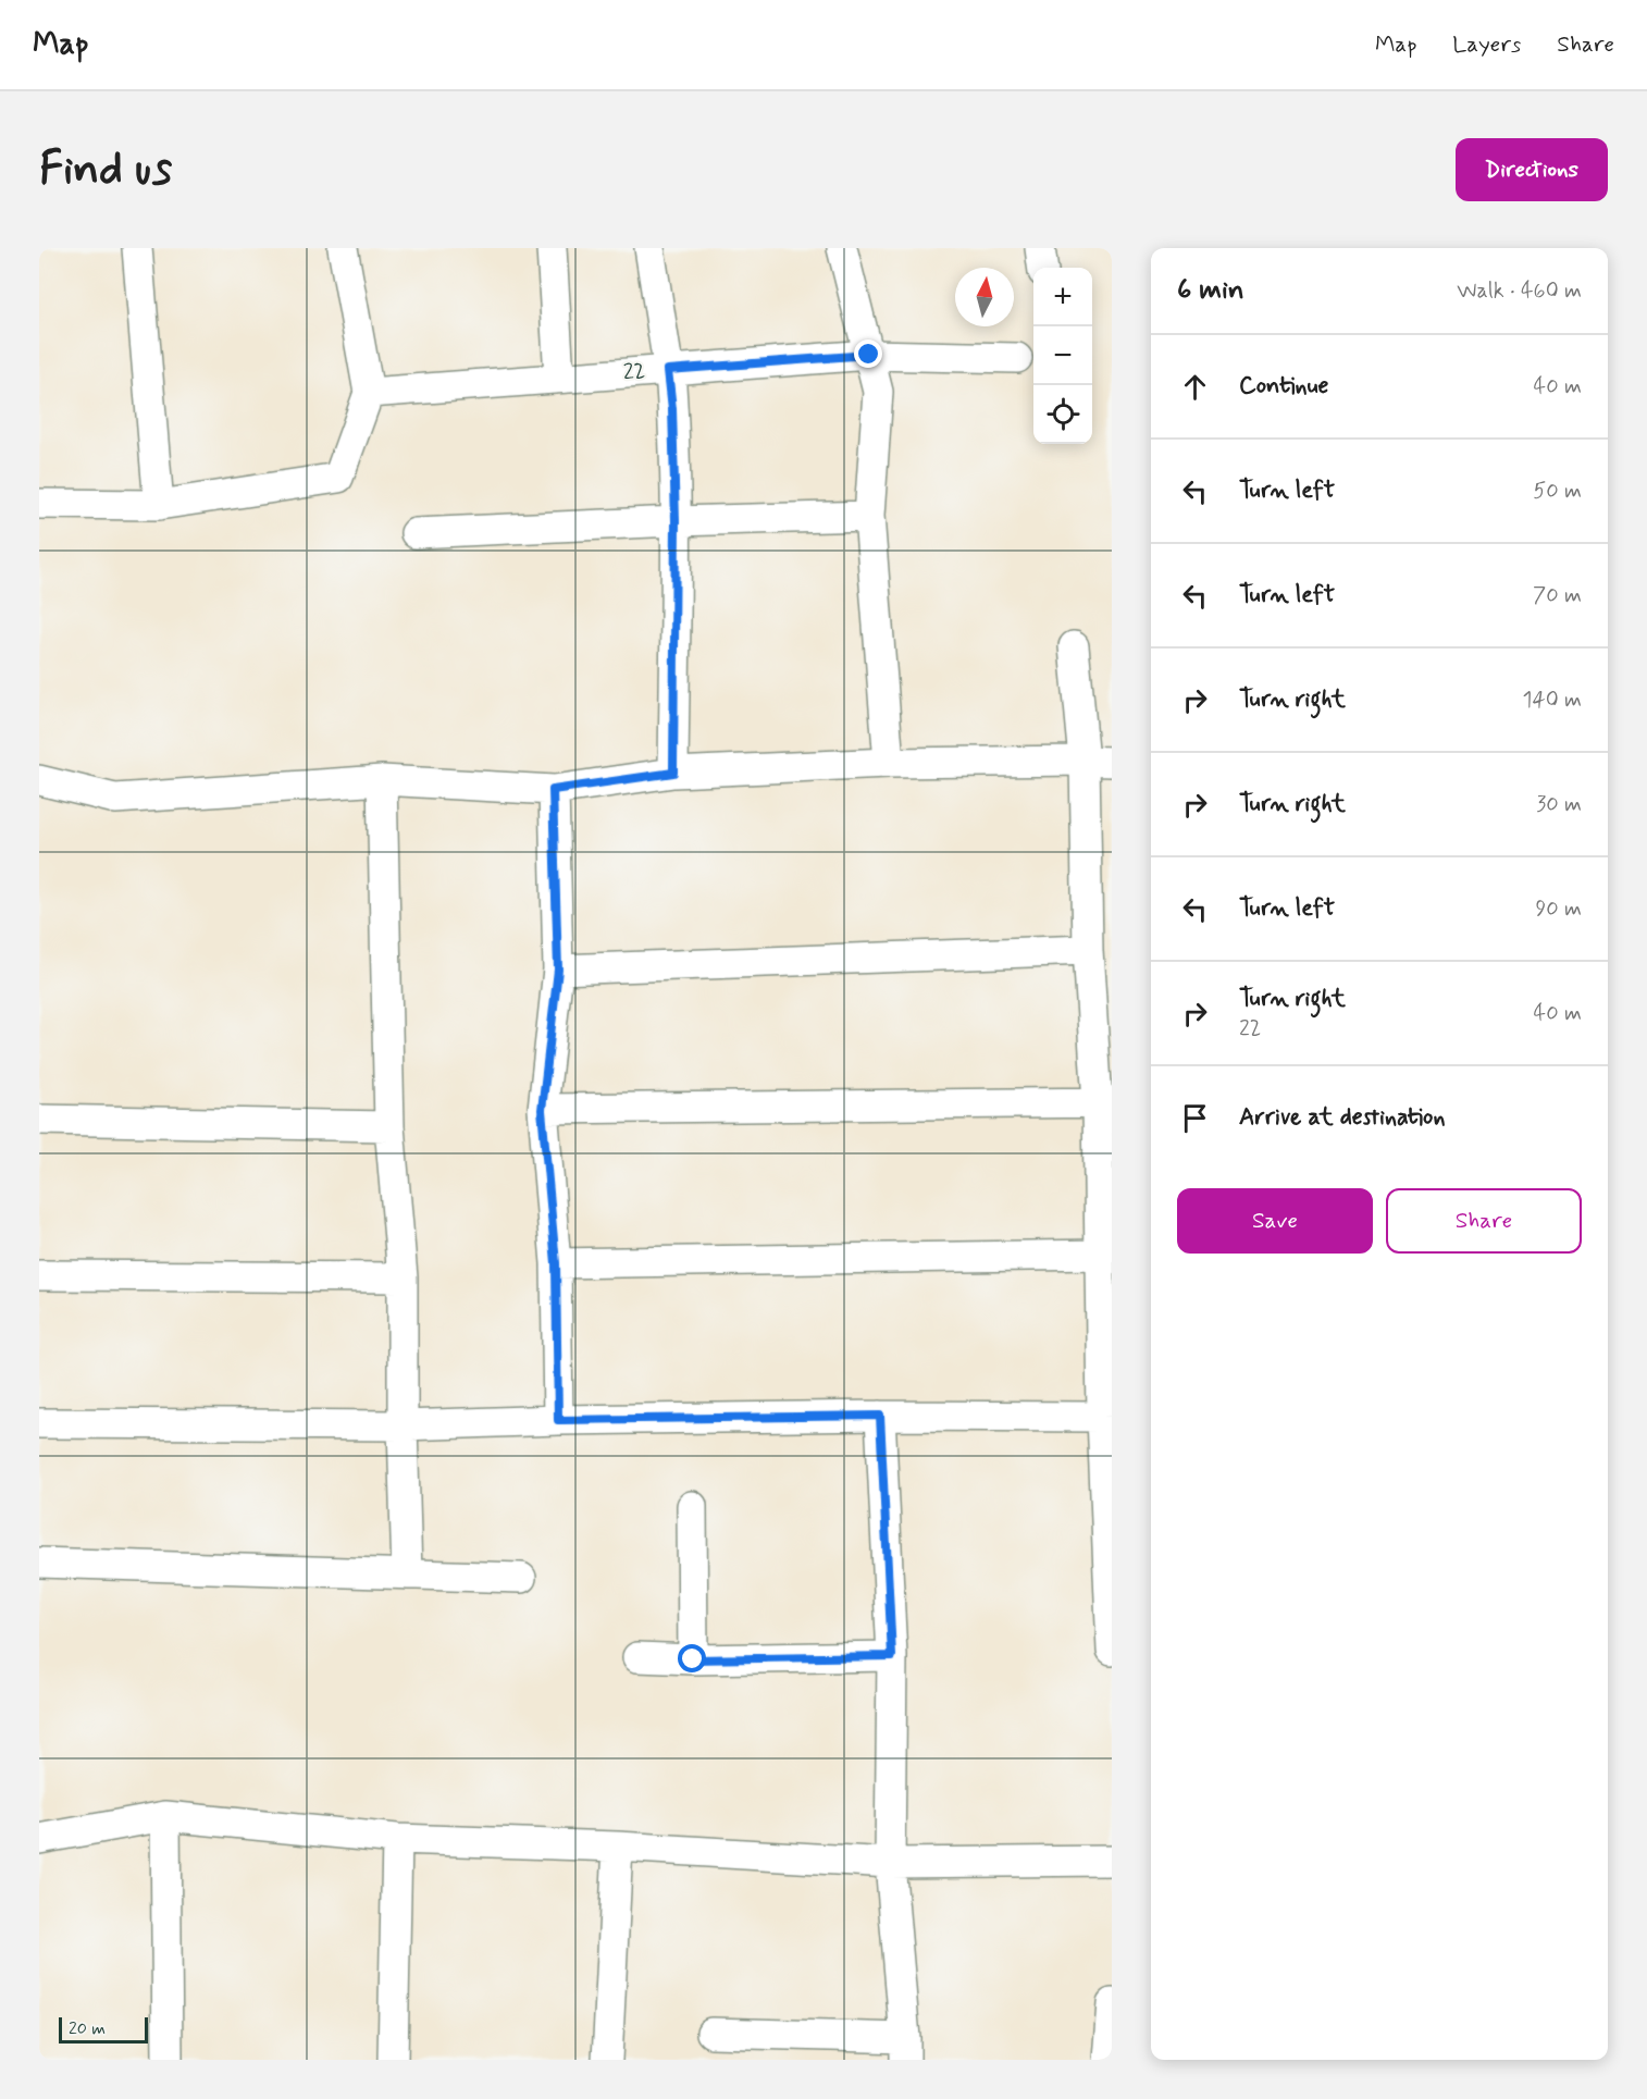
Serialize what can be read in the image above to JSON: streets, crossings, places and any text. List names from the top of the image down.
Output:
{
  "streets": {
    "street": ["22"]
  },
  "scale_bar": "20 m",
  "north": "top",
  "page": {
    "header": "Map",
    "nav": ["Map", "Layers", "Share"],
    "buttons": [
      "Directions",
      ["Save", "Share"]
    ],
    "title": "Find us",
    "heading": ["6 min", "Walk · 460 m"],
    "map_buttons": ["+", "−"],
    "list": [
      ["Continue", "40 m"],
      ["Turn left", "50 m"],
      ["Turn left", "70 m"],
      ["Turn right", "140 m"],
      ["Turn right", "30 m"],
      ["Turn left", "90 m"],
      ["Turn right", "22", "40 m"],
      "Arrive at destination"
    ],
    "scale": "20 m"
  }
}
